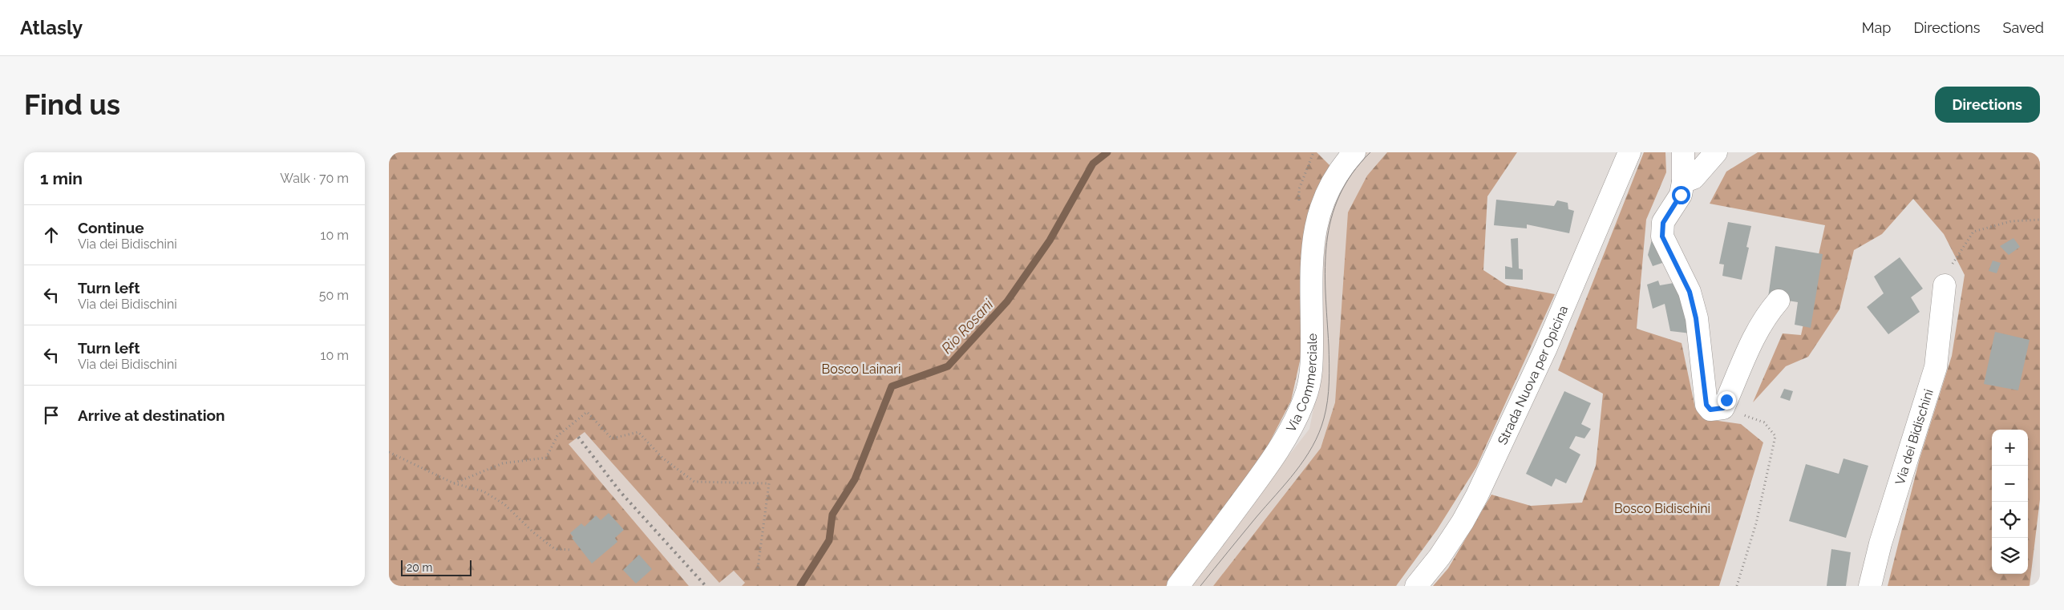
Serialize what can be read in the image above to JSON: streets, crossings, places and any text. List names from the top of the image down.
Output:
{
  "streets": {
    "street": ["Strada Nuova per Opicina", "Via Commerciale", "Via dei Bidischini"]
  },
  "water": ["Rio Rosani"],
  "parks": ["Bosco Lainari", "Bosco Bidischini"],
  "scale_bar": "20 m",
  "page": {
    "header": "Atlasly",
    "nav": ["Map", "Directions", "Saved"],
    "buttons": "Directions",
    "title": "Find us",
    "heading": ["1 min", "Walk · 70 m"],
    "list": [
      ["Continue", "Via dei Bidischini", "10 m"],
      ["Turn left", "Via dei Bidischini", "50 m"],
      ["Turn left", "Via dei Bidischini", "10 m"],
      "Arrive at destination"
    ],
    "map_buttons": ["+", "−"],
    "scale": "20 m"
  }
}
